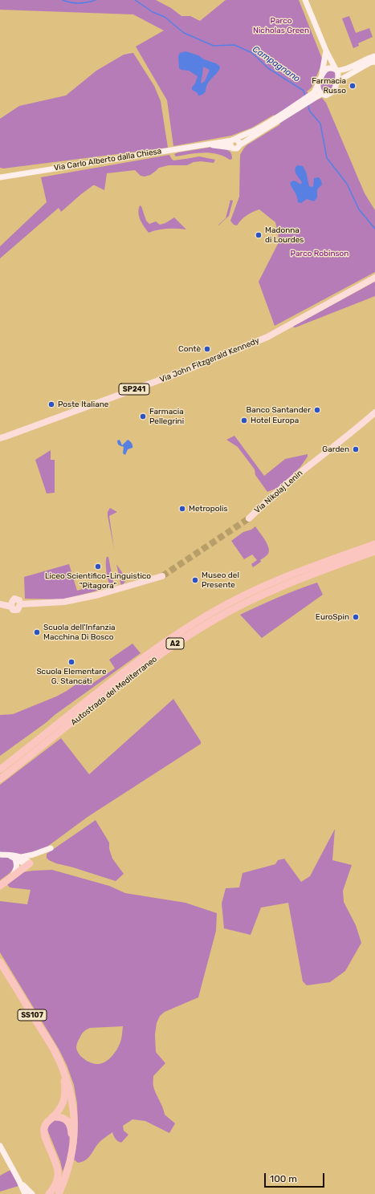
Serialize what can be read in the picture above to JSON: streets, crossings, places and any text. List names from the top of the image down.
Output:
{
  "streets": {
    "highway": ["A2", "Autostrada del Mediterraneo", "SS107"],
    "main road": ["Via John Fitzgerald Kennedy", "SP241", "Via Nikolaj Lenin"],
    "street": ["Via Carlo Alberto dalla Chiesa"]
  },
  "water": ["Campagnano"],
  "parks": ["Parco Nicholas Green", "Parco Robinson"],
  "places": [
    "Farmacia Russo",
    "Madonna di Lourdes",
    "Contè",
    "Poste Italiane",
    "Banco Santander",
    "Farmacia Pellegrini",
    "Hotel Europa",
    "Garden",
    "Metropolis",
    "Liceo Scientifico-Linguistico \"Pitagora\"",
    "Museo del Presente",
    "EuroSpin",
    "Scuola dell'Infanzia Macchina Di Bosco",
    "Scuola Elementare G. Stancati"
  ],
  "scale_bar": "100 m"
}
